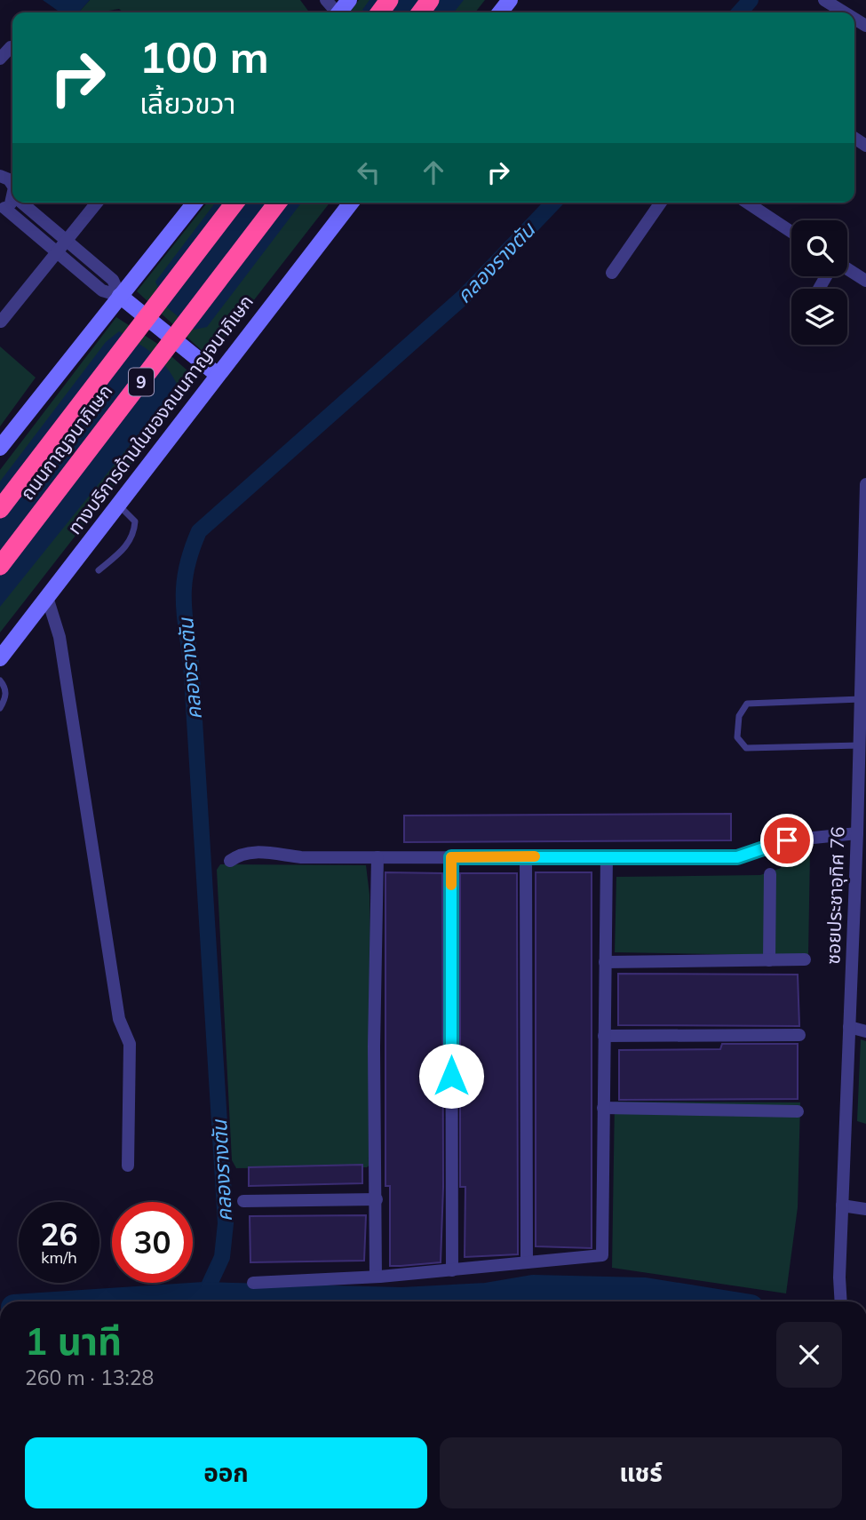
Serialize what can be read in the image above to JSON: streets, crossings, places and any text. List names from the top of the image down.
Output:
{
  "streets": {
    "highway": ["9", "ถนนกาญจนาภิเษก"],
    "main road": ["ทางบริการด้านในของถนนกาญจนาภิเษก"],
    "street": ["ซอยประชาอุทิศ 76"]
  },
  "water": ["คลองรางตัน"],
  "page": {
    "turn": ["100 m", "เลี้ยวขวา"],
    "speed": "26 km/h",
    "limit": "30",
    "heading": ["1 นาที", "260 m · 13:28"],
    "buttons": ["ออก", "แชร์"]
  }
}
